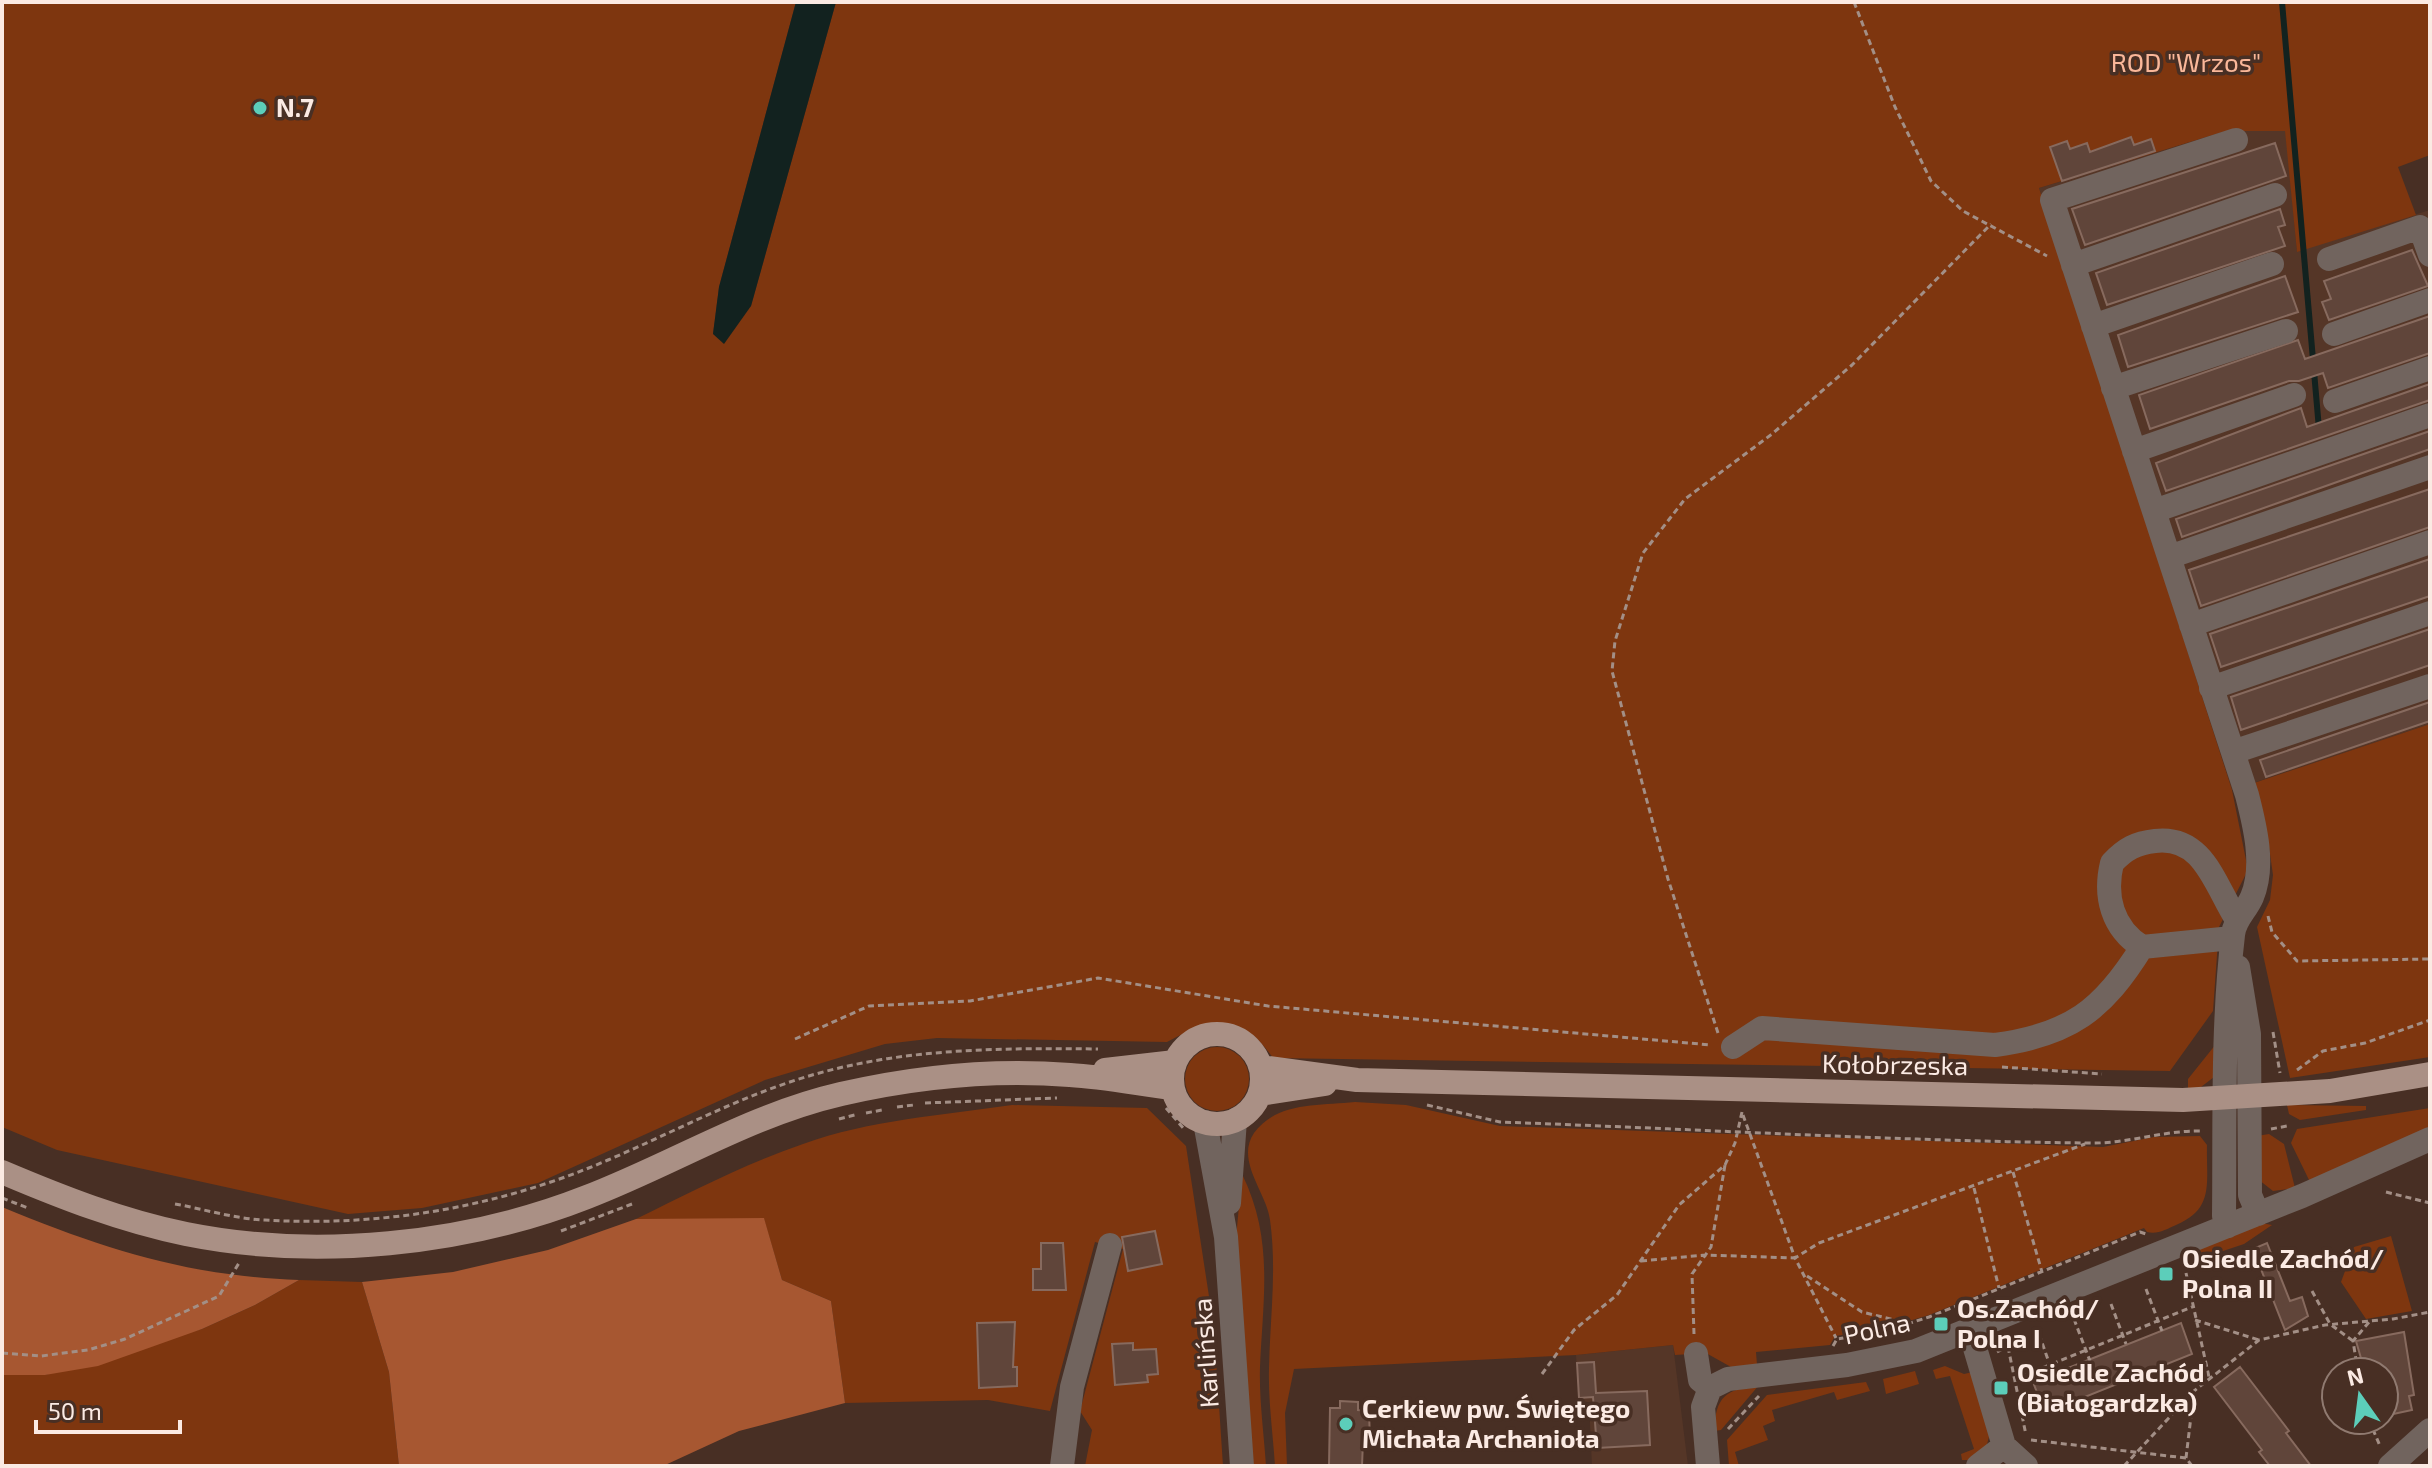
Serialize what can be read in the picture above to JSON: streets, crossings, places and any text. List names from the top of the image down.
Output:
{
  "streets": {
    "main road": ["Kołobrzeska"],
    "street": ["Polna", "Karlińska"]
  },
  "crossings": [
    ["Kołobrzeska", "Karlińska"]
  ],
  "parks": ["ROD \"Wrzos\""],
  "places": {
    "other": ["N.7", "Cerkiew pw. Świętego Michała Archanioła"],
    "transit": ["Osiedle Zachód/ Polna II", "Os.Zachód/ Polna I", "Osiedle Zachód (Białogardzka)"]
  },
  "scale_bar": "50 m",
  "north": "top"
}
